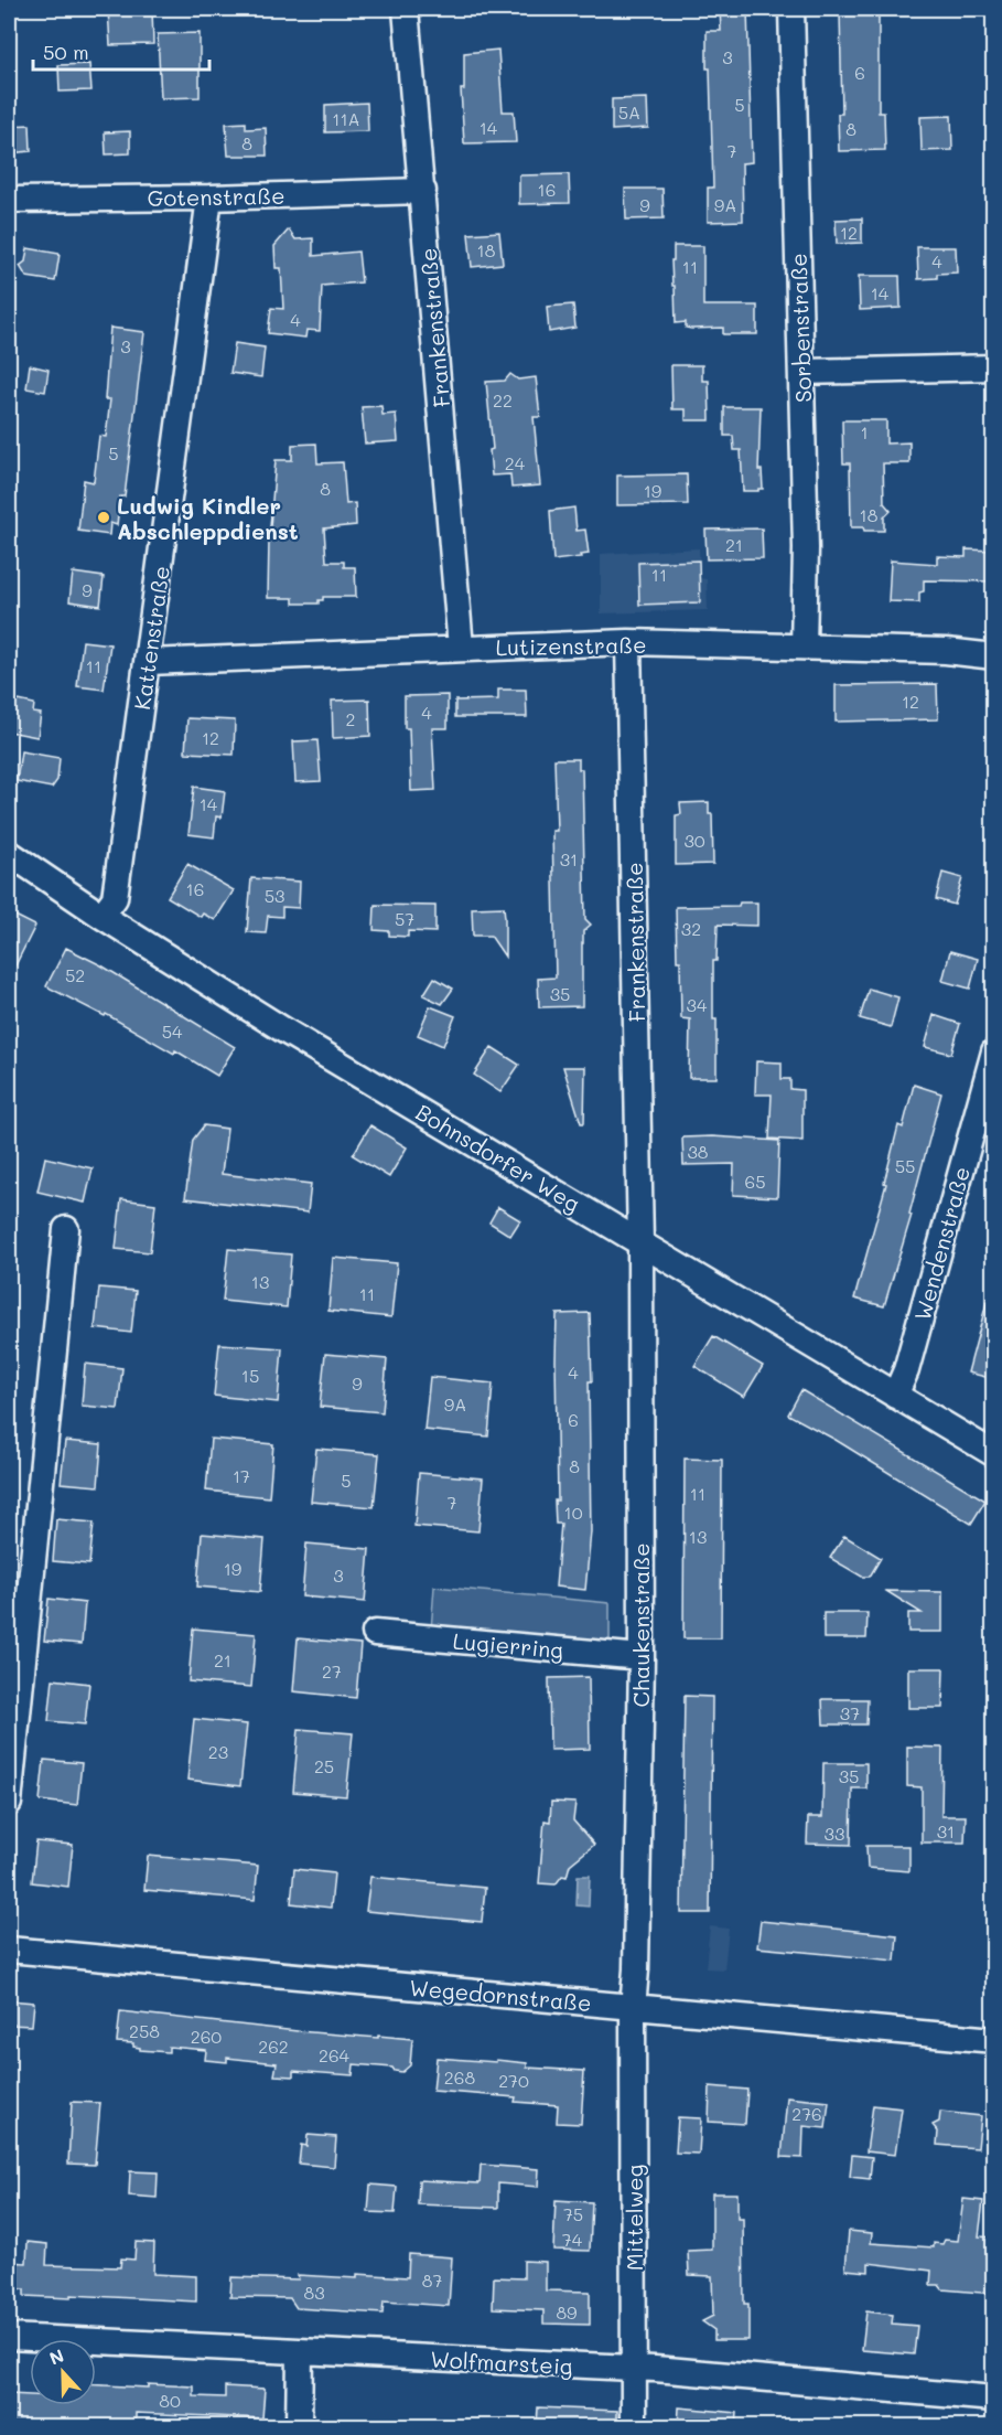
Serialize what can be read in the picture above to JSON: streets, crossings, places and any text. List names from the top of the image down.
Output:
{
  "streets": {
    "street": [
      "Gotenstraße",
      "Frankenstraße",
      "Sorbenstraße",
      "Kattenstraße",
      "Lutizenstraße",
      "Bohnsdorfer Weg",
      "Wendenstraße",
      "Chaukenstraße",
      "Lugierring",
      "Wegedornstraße",
      "Mittelweg",
      "Wolfmarsteig"
    ]
  },
  "crossings": [
    ["Gotenstraße", "Frankenstraße"],
    ["Gotenstraße", "Kattenstraße"],
    ["Frankenstraße", "Lutizenstraße"],
    ["Frankenstraße", "Bohnsdorfer Weg"],
    ["Frankenstraße", "Chaukenstraße"],
    ["Sorbenstraße", "Lutizenstraße"],
    ["Kattenstraße", "Lutizenstraße"],
    ["Kattenstraße", "Bohnsdorfer Weg"],
    ["Bohnsdorfer Weg", "Wendenstraße"],
    ["Bohnsdorfer Weg", "Chaukenstraße"],
    ["Chaukenstraße", "Lugierring"],
    ["Chaukenstraße", "Wegedornstraße"],
    ["Chaukenstraße", "Mittelweg"],
    ["Wegedornstraße", "Mittelweg"],
    ["Mittelweg", "Wolfmarsteig"]
  ],
  "places": ["Ludwig Kindler Abschleppdienst"],
  "house_numbers": [
    "3",
    "6",
    "5",
    "5A",
    "11A",
    "14",
    "8",
    "8",
    "7",
    "16",
    "9",
    "9A",
    "12",
    "18",
    "4",
    "11",
    "14",
    "4",
    "3",
    "22",
    "1",
    "5",
    "24",
    "8",
    "19",
    "18",
    "21",
    "11",
    "9",
    "11",
    "12",
    "4",
    "2",
    "12",
    "14",
    "30",
    "31",
    "16",
    "53",
    "57",
    "32",
    "52",
    "35",
    "34",
    "54",
    "38",
    "55",
    "65",
    "13",
    "11",
    "4",
    "15",
    "9",
    "9A",
    "6",
    "8",
    "17",
    "5",
    "11",
    "7",
    "10",
    "13",
    "19",
    "3",
    "21",
    "27",
    "37",
    "23",
    "25",
    "35",
    "31",
    "33",
    "258",
    "260",
    "262",
    "264",
    "268",
    "270",
    "276",
    "75",
    "74",
    "87",
    "83",
    "89",
    "80"
  ],
  "scale_bar": "50 m",
  "north": "top"
}
